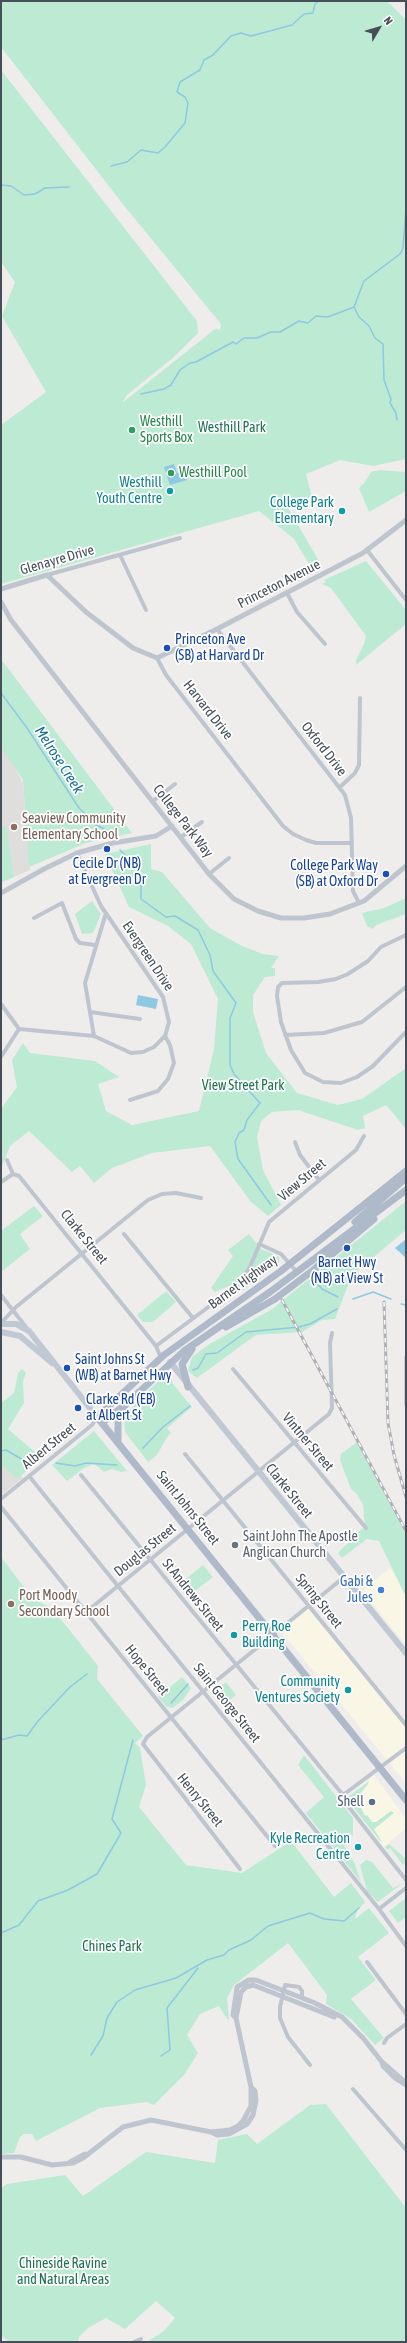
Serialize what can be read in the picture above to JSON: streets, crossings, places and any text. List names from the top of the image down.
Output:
{
  "streets": {
    "main road": ["Clarke Street", "Barnet Highway", "Saint Johns Street"],
    "street": [
      "Glenayre Drive",
      "Princeton Avenue",
      "Harvard Drive",
      "Oxford Drive",
      "College Park Way",
      "Evergreen Drive",
      "View Street",
      "Vintner Street",
      "Albert Street",
      "Douglas Street",
      "St Andrews Street",
      "Spring Street",
      "Hope Street",
      "Saint George Street",
      "Henry Street"
    ]
  },
  "crossings": [
    ["Princeton Avenue", "Harvard Drive"],
    ["Princeton Avenue", "Oxford Drive"],
    ["Harvard Drive", "Oxford Drive"],
    ["Oxford Drive", "College Park Way"],
    ["View Street", "Clarke Street"],
    ["Clarke Street", "Barnet Highway"],
    ["Clarke Street", "Douglas Street"],
    ["Barnet Highway", "Albert Street"],
    ["Barnet Highway", "Saint Johns Street"],
    ["Vintner Street", "Douglas Street"],
    ["Albert Street", "Saint Johns Street"],
    ["Albert Street", "Saint George Street"],
    ["Saint Johns Street", "Douglas Street"],
    ["Douglas Street", "St Andrews Street"],
    ["Douglas Street", "Spring Street"],
    ["Douglas Street", "Hope Street"],
    ["Douglas Street", "Saint George Street"],
    ["Hope Street", "Henry Street"]
  ],
  "water": ["Melrose Creek"],
  "parks": [
    "Westhill Park",
    "View Street Park",
    "Chines Park",
    "Chineside Ravine and Natural Areas"
  ],
  "places": [
    "Westhill Sports Box",
    "Westhill Pool",
    "Westhill Youth Centre",
    "College Park Elementary",
    "Princeton Ave (SB) at Harvard Dr",
    "Seaview Community Elementary School",
    "Cecile Dr (NB) at Evergreen Dr",
    "College Park Way (SB) at Oxford Dr",
    "Barnet Hwy (NB) at View St",
    "Saint Johns St (WB) at Barnet Hwy",
    "Clarke Rd (EB) at Albert St",
    "Saint John The Apostle Anglican Church",
    "Gabi & Jules",
    "Port Moody Secondary School",
    "Perry Roe Building",
    "Community Ventures Society",
    "Shell",
    "Kyle Recreation Centre"
  ],
  "north": "top right"
}
